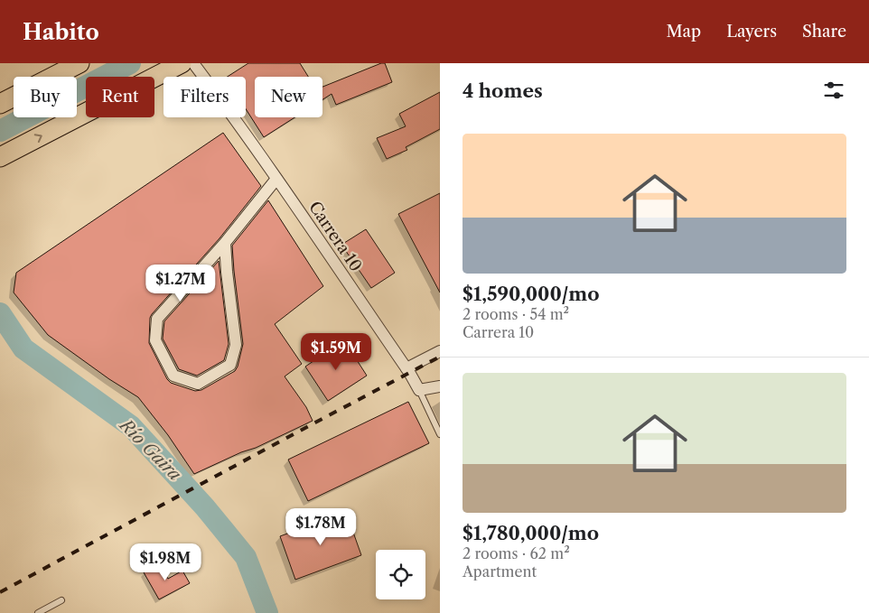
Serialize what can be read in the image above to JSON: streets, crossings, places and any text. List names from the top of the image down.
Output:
{
  "streets": {
    "street": ["Carrera 10"]
  },
  "water": ["Río Gaira"],
  "page": {
    "header": "Habito",
    "nav": ["Map", "Layers", "Share"],
    "heading": "4 homes",
    "chip": [
      "Buy",
      "Rent",
      "Filters",
      "New"
    ],
    "list": [
      {
        "name": "$1,590,000/mo",
        "note": "2 rooms · 54 m² · Carrera 10"
      },
      {
        "name": "$1,780,000/mo",
        "note": "2 rooms · 62 m² · Apartment"
      }
    ],
    "price": [
      "$1.27M",
      "$1.59M",
      "$1.78M",
      "$1.98M"
    ]
  }
}
